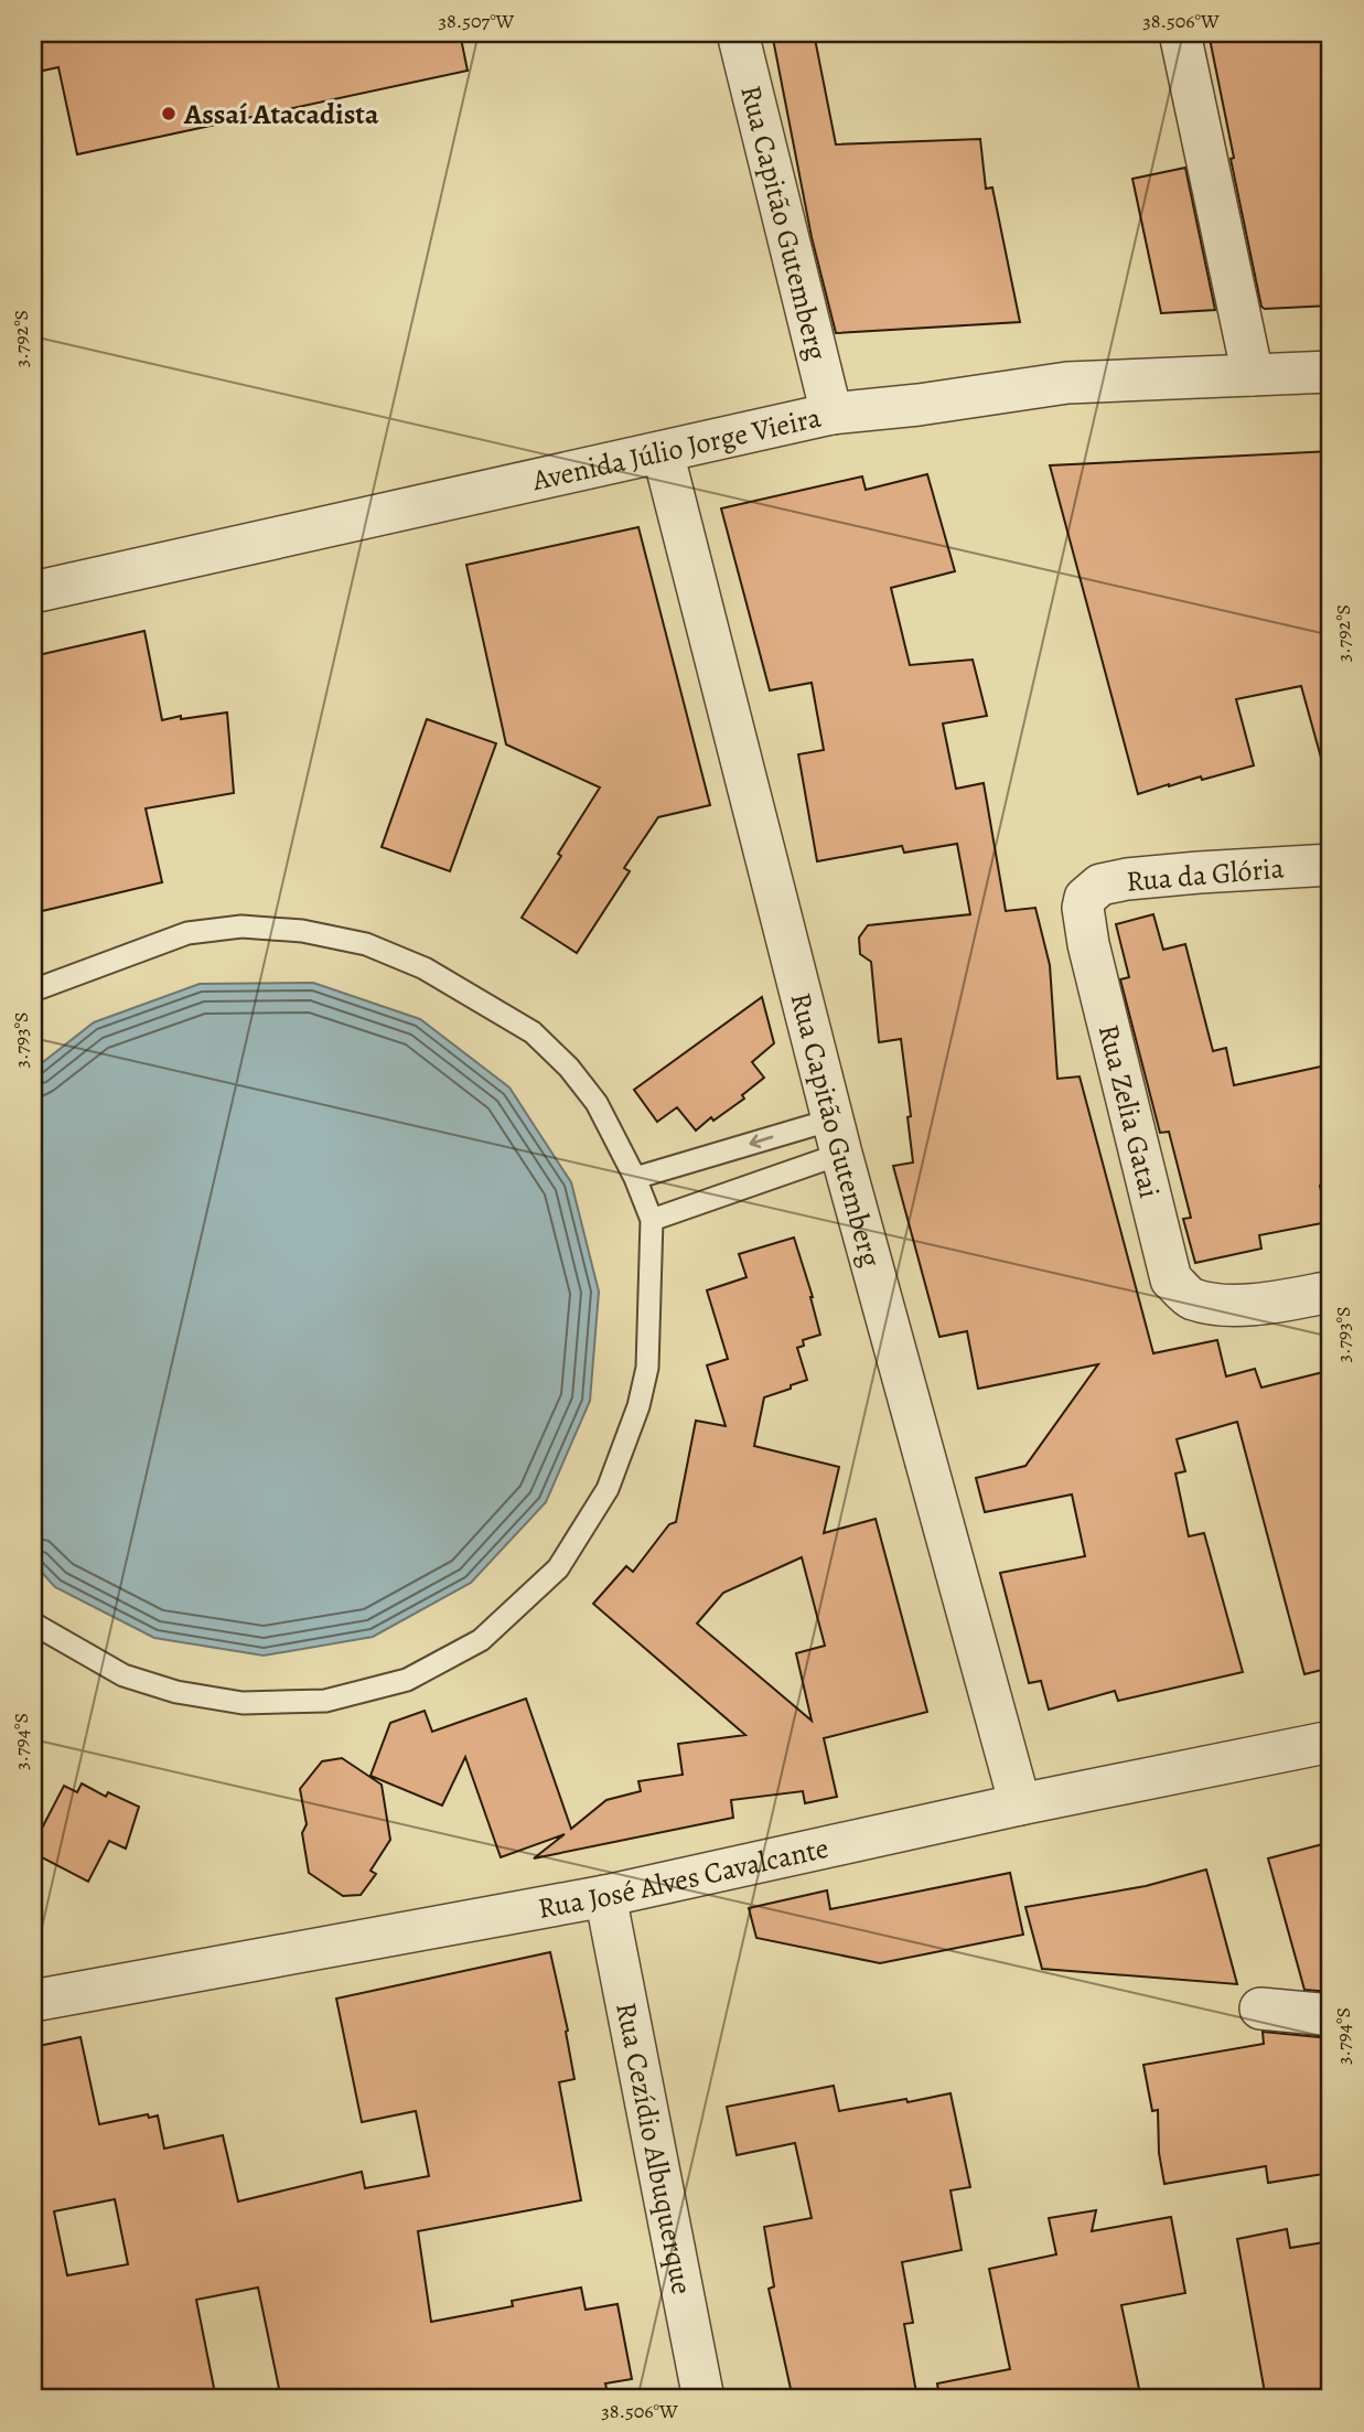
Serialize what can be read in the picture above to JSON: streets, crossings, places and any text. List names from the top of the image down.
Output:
{
  "streets": {
    "street": [
      "Rua Capitão Gutemberg",
      "Avenida Júlio Jorge Vieira",
      "Rua da Glória",
      "Rua Zelia Gatai",
      "Rua José Alves Cavalcante",
      "Rua Cezídio Albuquerque"
    ]
  },
  "crossings": [
    ["Rua Capitão Gutemberg", "Avenida Júlio Jorge Vieira"],
    ["Rua Capitão Gutemberg", "Rua José Alves Cavalcante"],
    ["Rua da Glória", "Rua Zelia Gatai"],
    ["Rua José Alves Cavalcante", "Rua Cezídio Albuquerque"]
  ],
  "places": ["Assaí Atacadista"],
  "coordinates": [
    "38.507°W",
    "38.506°W",
    "3.792°S",
    "3.793°S",
    "3.794°S"
  ]
}
